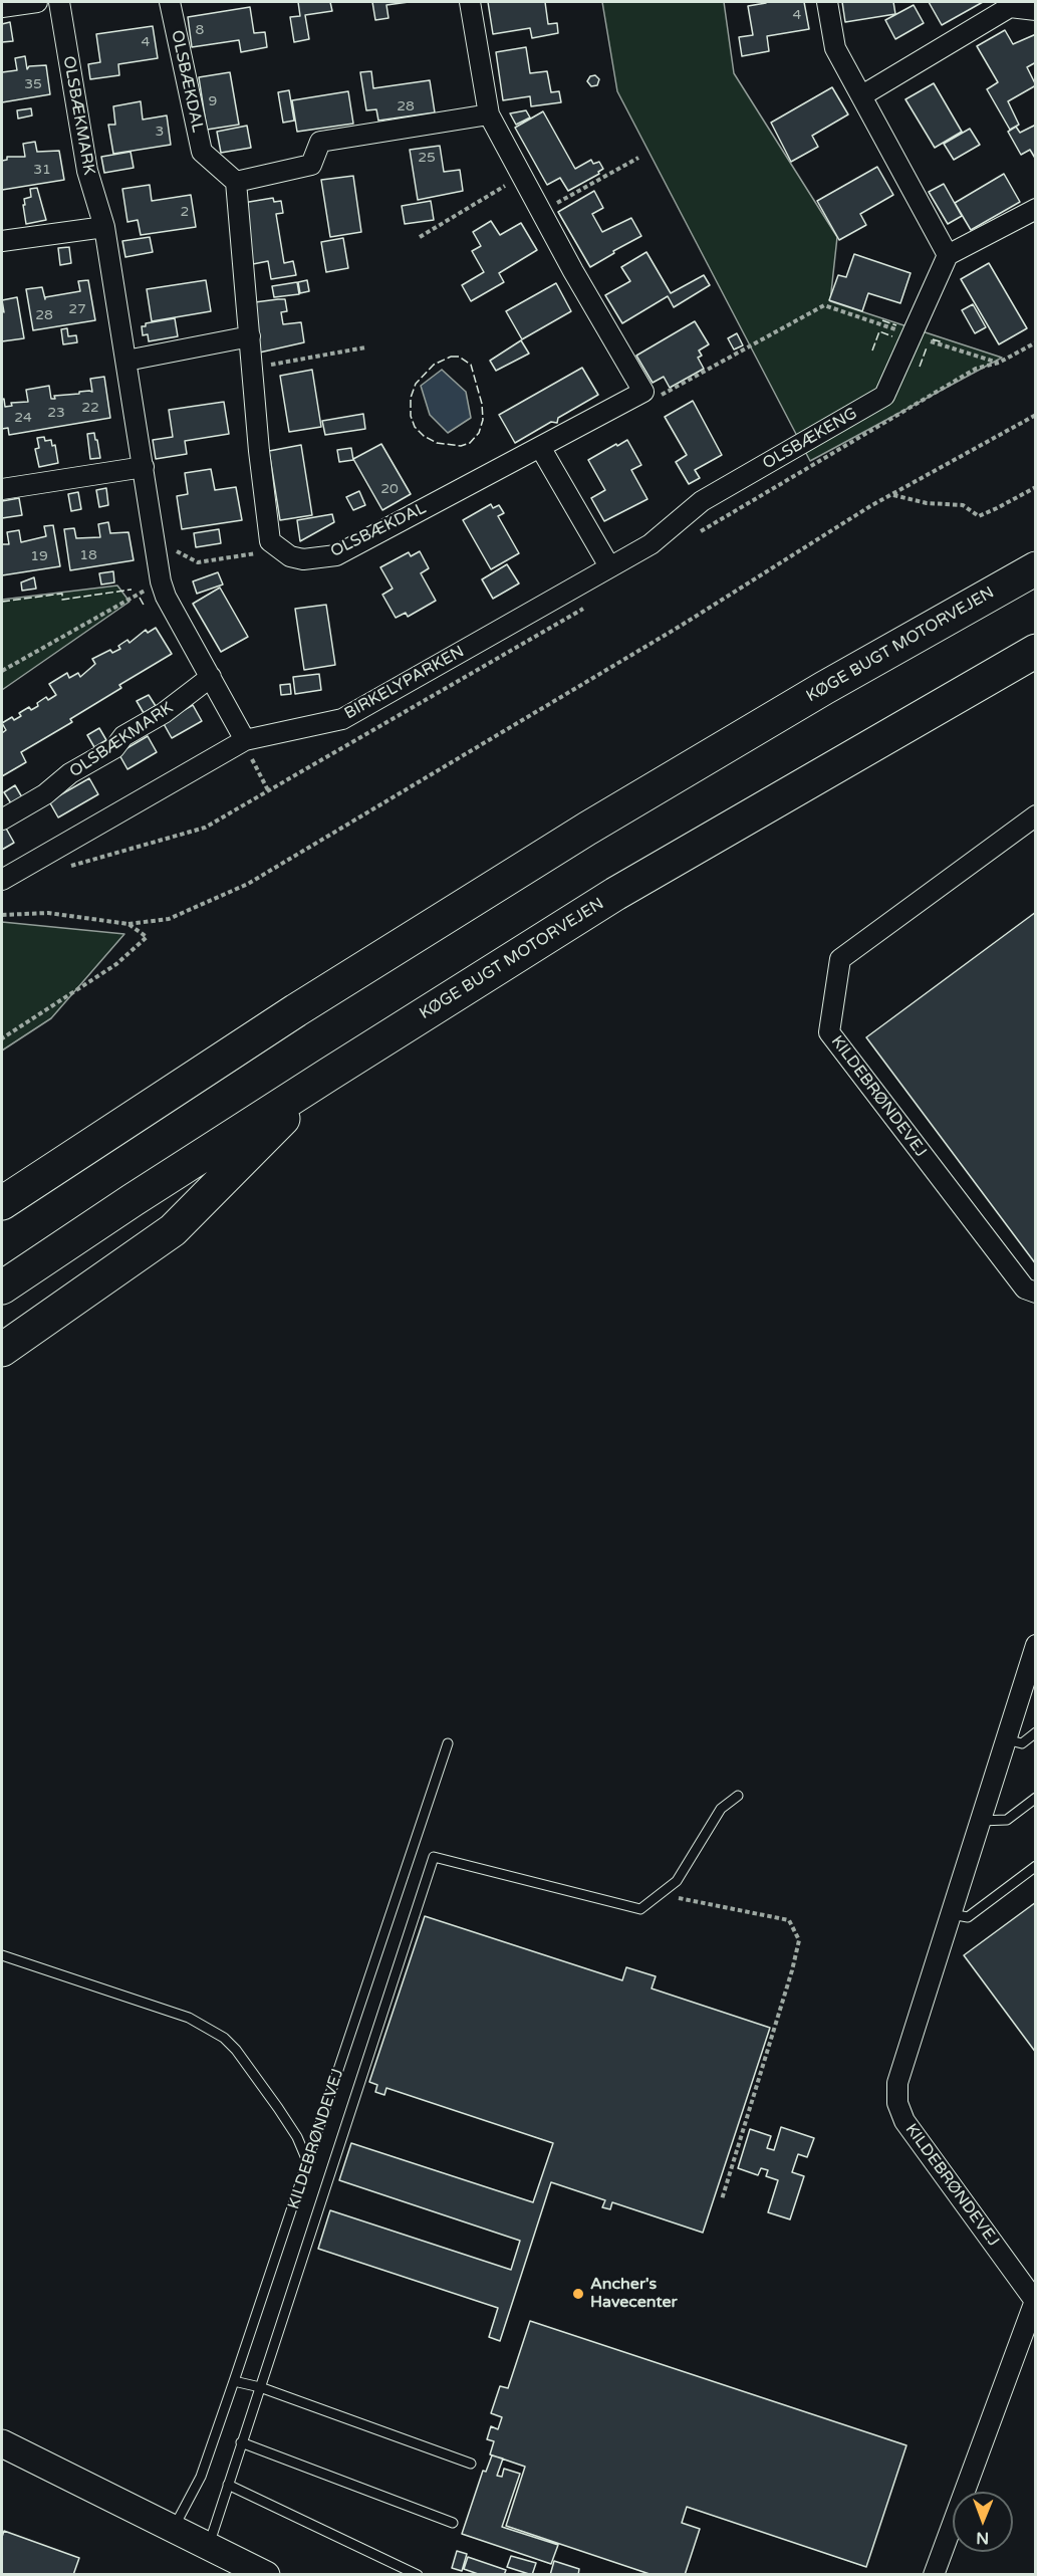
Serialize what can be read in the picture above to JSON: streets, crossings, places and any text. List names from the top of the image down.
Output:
{
  "streets": {
    "highway": ["KØGE BUGT MOTORVEJEN"],
    "street": [
      "OLSBÆKDAL",
      "OLSBÆKMARK",
      "OLSBÆKENG",
      "BIRKELYPARKEN",
      "KILDEBRØNDEVEJ"
    ]
  },
  "crossings": [
    ["OLSBÆKMARK", "BIRKELYPARKEN"],
    ["OLSBÆKENG", "BIRKELYPARKEN"]
  ],
  "places": ["Ancher's Havecenter"],
  "house_numbers": [
    "4",
    "8",
    "4",
    "35",
    "9",
    "28",
    "3",
    "25",
    "31",
    "2",
    "27",
    "28",
    "22",
    "23",
    "24",
    "20",
    "18",
    "19"
  ],
  "north": "bottom"
}
